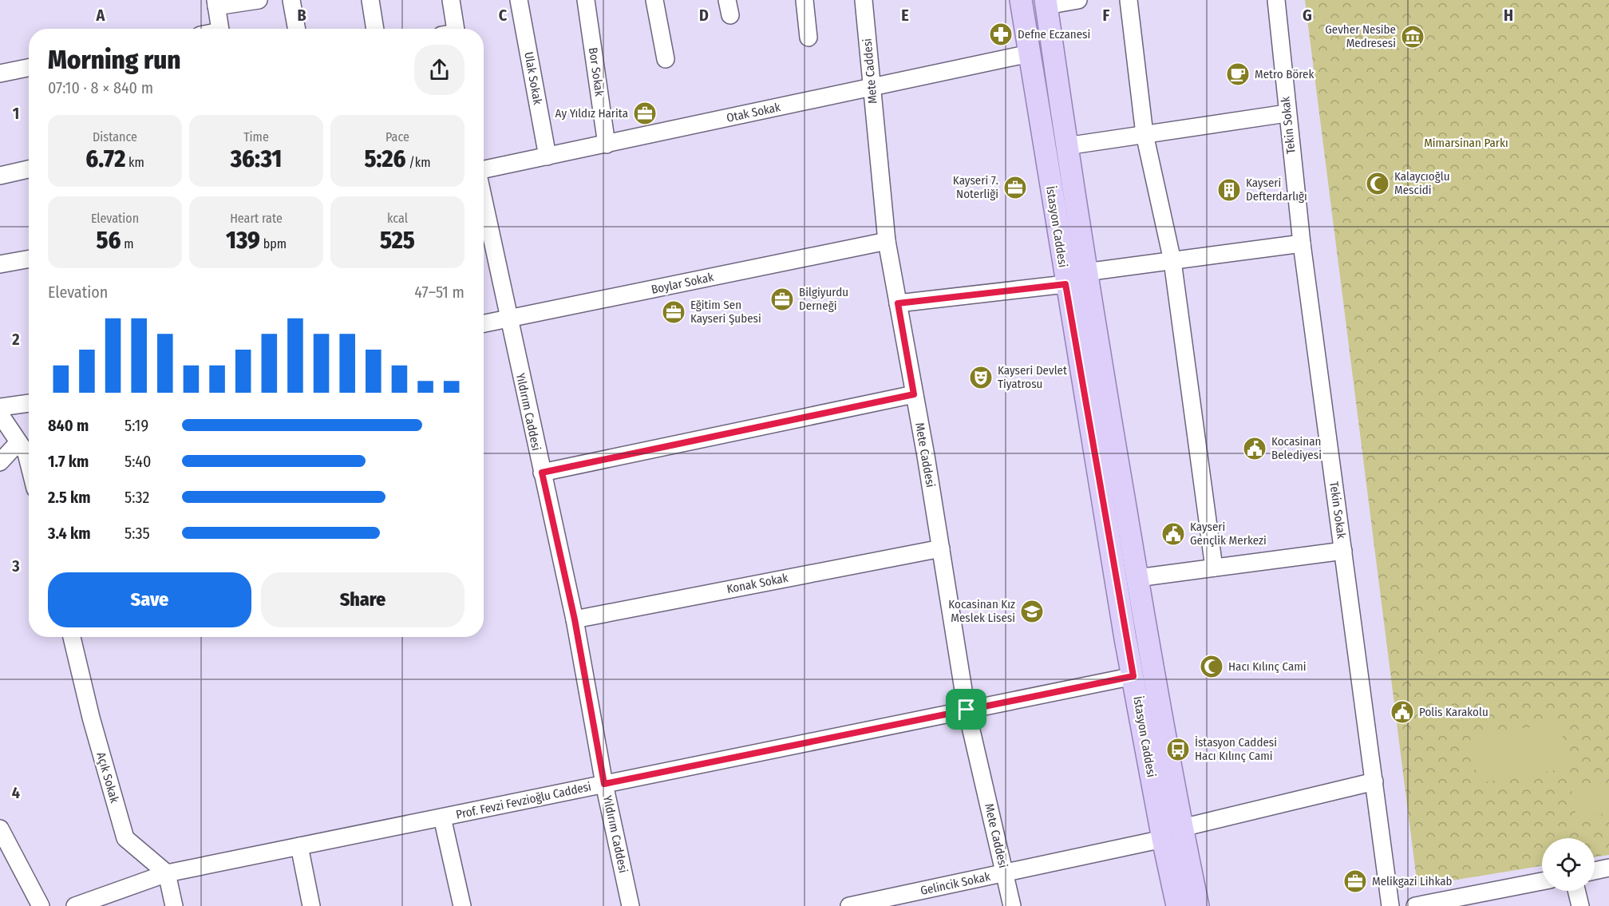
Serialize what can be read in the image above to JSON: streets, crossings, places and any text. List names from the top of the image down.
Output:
{
  "streets": {
    "main road": ["İstasyon Caddesi"],
    "street": [
      "Mete Caddesi",
      "Bor Sokak",
      "Ulak Sokak",
      "Otak Sokak",
      "Tekin Sokak",
      "Boylar Sokak",
      "Yıldırım Caddesi",
      "Konak Sokak",
      "Açık Sokak",
      "Prof. Fevzi Fevzioğlu Caddesi",
      "Gelincik Sokak"
    ]
  },
  "crossings": [
    ["Mete Caddesi", "Otak Sokak"],
    ["Mete Caddesi", "Boylar Sokak"],
    ["Mete Caddesi", "Konak Sokak"],
    ["Mete Caddesi", "Prof. Fevzi Fevzioğlu Caddesi"],
    ["Mete Caddesi", "Gelincik Sokak"],
    ["Bor Sokak", "Otak Sokak"],
    ["Ulak Sokak", "Otak Sokak"],
    ["Otak Sokak", "İstasyon Caddesi"],
    ["İstasyon Caddesi", "Prof. Fevzi Fevzioğlu Caddesi"],
    ["İstasyon Caddesi", "Gelincik Sokak"],
    ["Boylar Sokak", "Yıldırım Caddesi"],
    ["Yıldırım Caddesi", "Konak Sokak"],
    ["Yıldırım Caddesi", "Prof. Fevzi Fevzioğlu Caddesi"],
    ["Açık Sokak", "Prof. Fevzi Fevzioğlu Caddesi"]
  ],
  "parks": ["Mimarsinan Parkı"],
  "places": {
    "pharmacy": ["Defne Eczanesi"],
    "museum": ["Gevher Nesibe Medresesi"],
    "cafe": ["Metro Börek"],
    "office": [
      "Ay Yıldız Harita",
      "Kayseri 7. Noterliği",
      "Bilgiyurdu Derneği",
      "Eğitim Sen Kayseri Şubesi",
      "Melikgazi Lihkab"
    ],
    "mosque": ["Kalaycıoğlu Mescidi", "Hacı Kılınç Cami"],
    "building": ["Kayseri Defterdarlığı"],
    "theatre": ["Kayseri Devlet Tiyatrosu"],
    "public building": ["Kocasinan Belediyesi", "Kayseri Gençlik Merkezi", "Polis Karakolu"],
    "school or university": ["Kocasinan Kız Meslek Lisesi"],
    "bus stop": ["İstasyon Caddesi Hacı Kılınç Cami"]
  },
  "page": {
    "heading": ["Morning run", "07:10 · 8 × 840 m"],
    "stats": [
      ["Distance", "6.72 km"],
      ["Time", "36:31"],
      ["Pace", "5:26 /km"],
      ["Elevation", "56 m"],
      ["Heart rate", "139 bpm"],
      ["kcal", "525"]
    ],
    "chart": ["Elevation", "47–51 m"],
    "list": [
      {
        "name": "840 m",
        "note": "5:19"
      },
      {
        "name": "1.7 km",
        "note": "5:40"
      },
      {
        "name": "2.5 km",
        "note": "5:32"
      },
      {
        "name": "3.4 km",
        "note": "5:35"
      }
    ],
    "buttons": ["Save", "Share"]
  },
  "grid": {
    "columns": [
      "A",
      "B",
      "C",
      "D",
      "E",
      "F",
      "G",
      "H"
    ],
    "rows": [
      "1",
      "2",
      "3",
      "4"
    ]
  }
}
